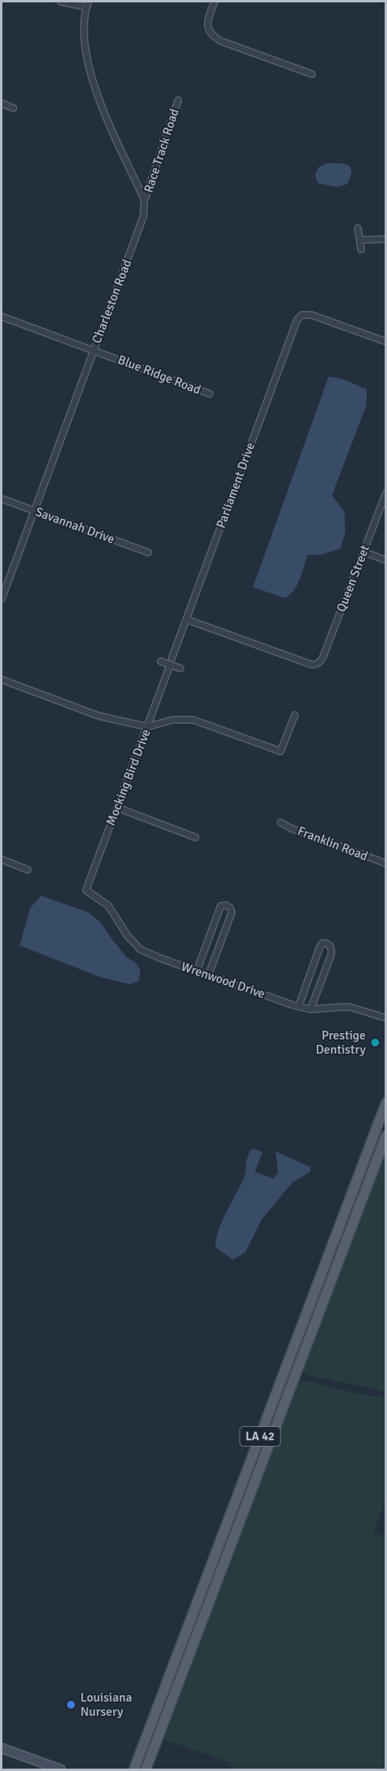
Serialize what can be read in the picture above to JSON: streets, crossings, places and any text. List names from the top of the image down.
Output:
{
  "streets": {
    "main road": ["LA 42"],
    "street": [
      "Race Track Road",
      "Charleston Road",
      "Blue Ridge Road",
      "Parliament Drive",
      "Savannah Drive",
      "Queen Street",
      "Mocking Bird Drive",
      "Franklin Road",
      "Wrenwood Drive"
    ]
  },
  "crossings": [
    ["Race Track Road", "Charleston Road"],
    ["Charleston Road", "Blue Ridge Road"],
    ["Charleston Road", "Savannah Drive"],
    ["Parliament Drive", "Queen Street"],
    ["Mocking Bird Drive", "Wrenwood Drive"]
  ],
  "places": ["Prestige Dentistry", "Louisiana Nursery"]
}
